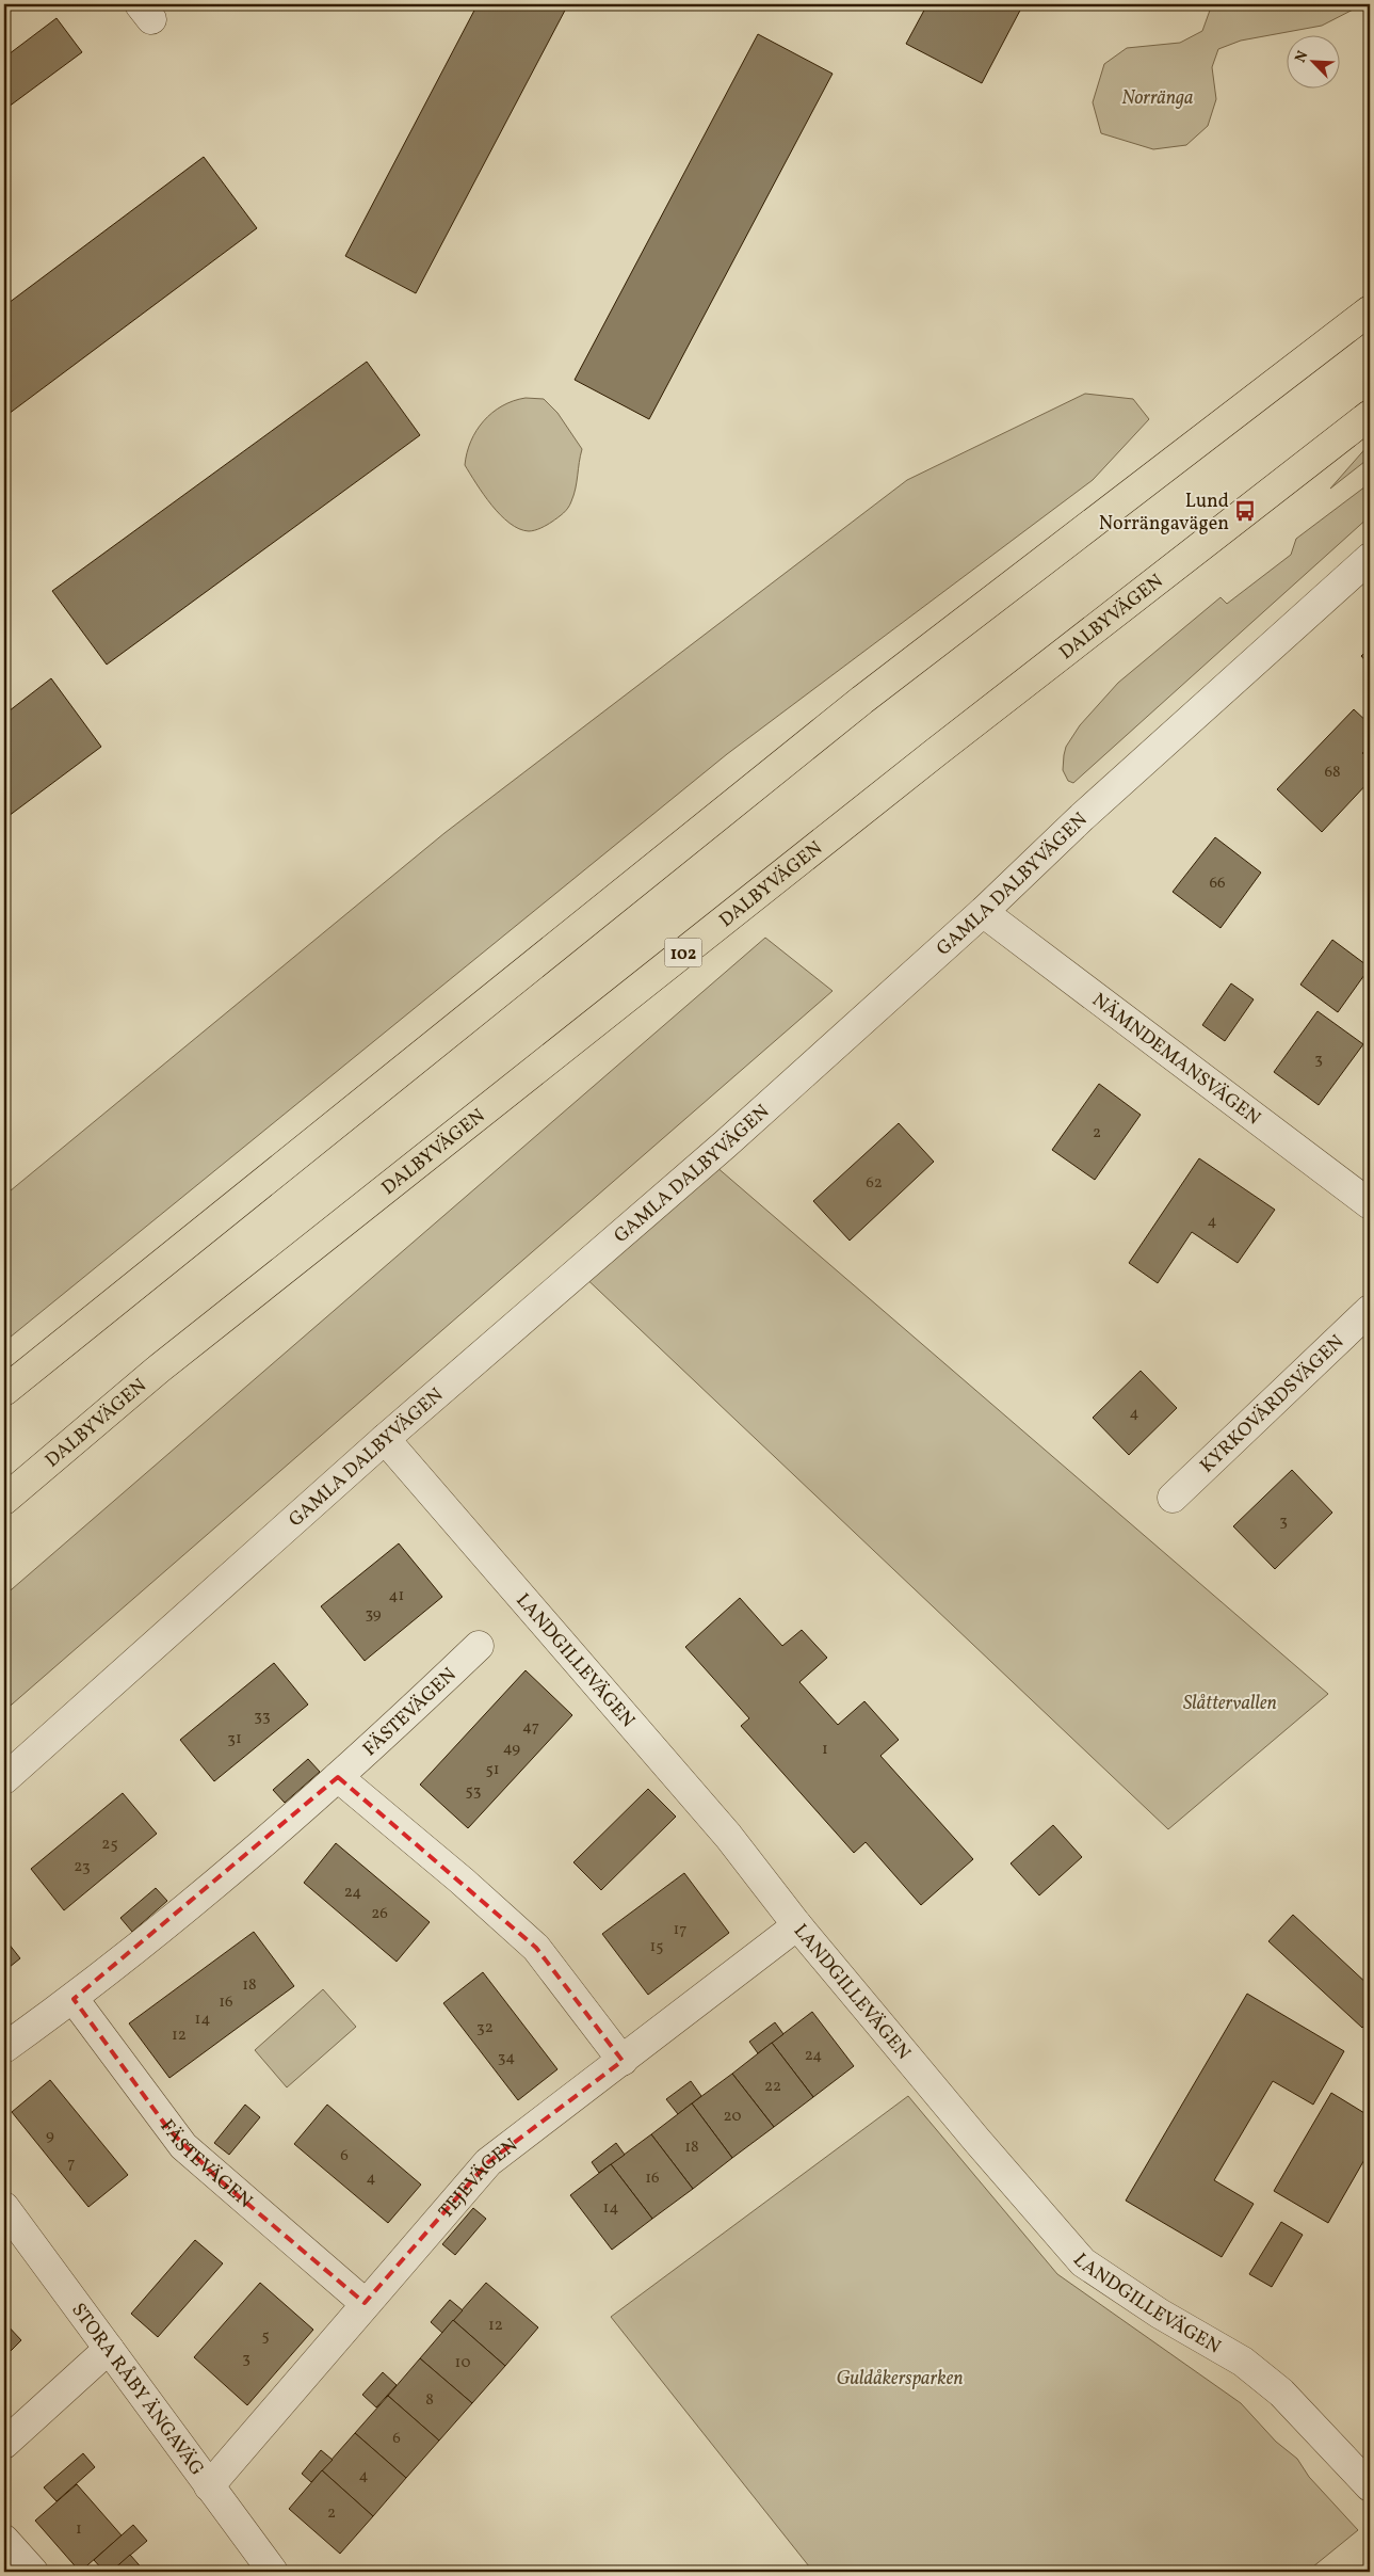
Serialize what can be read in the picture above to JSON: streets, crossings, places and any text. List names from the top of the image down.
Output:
{
  "streets": {
    "main road": ["DALBYVÄGEN", "102"],
    "street": [
      "GAMLA DALBYVÄGEN",
      "NÄMNDEMANSVÄGEN",
      "KYRKOVÄRDSVÄGEN",
      "LANDGILLEVÄGEN",
      "FÄSTEVÄGEN",
      "TEJEVÄGEN",
      "STORA RÅBY ÄNGAVÄG"
    ]
  },
  "crossings": [
    ["GAMLA DALBYVÄGEN", "NÄMNDEMANSVÄGEN"],
    ["GAMLA DALBYVÄGEN", "LANDGILLEVÄGEN"],
    ["LANDGILLEVÄGEN", "TEJEVÄGEN"],
    ["FÄSTEVÄGEN", "TEJEVÄGEN"],
    ["TEJEVÄGEN", "STORA RÅBY ÄNGAVÄG"]
  ],
  "parks": ["Norränga", "Slåttervallen", "Guldåkersparken"],
  "places": {
    "bus stop": ["Lund Norrängavägen"]
  },
  "house_numbers": [
    "68",
    "66",
    "3",
    "2",
    "62",
    "4",
    "4",
    "3",
    "41",
    "39",
    "33",
    "47",
    "31",
    "49",
    "1",
    "51",
    "53",
    "25",
    "23",
    "24",
    "26",
    "17",
    "15",
    "18",
    "16",
    "14",
    "32",
    "12",
    "24",
    "34",
    "22",
    "20",
    "9",
    "18",
    "6",
    "7",
    "4",
    "16",
    "14",
    "12",
    "5",
    "3",
    "10",
    "8",
    "6",
    "4",
    "2",
    "1"
  ],
  "north": "top left"
}
